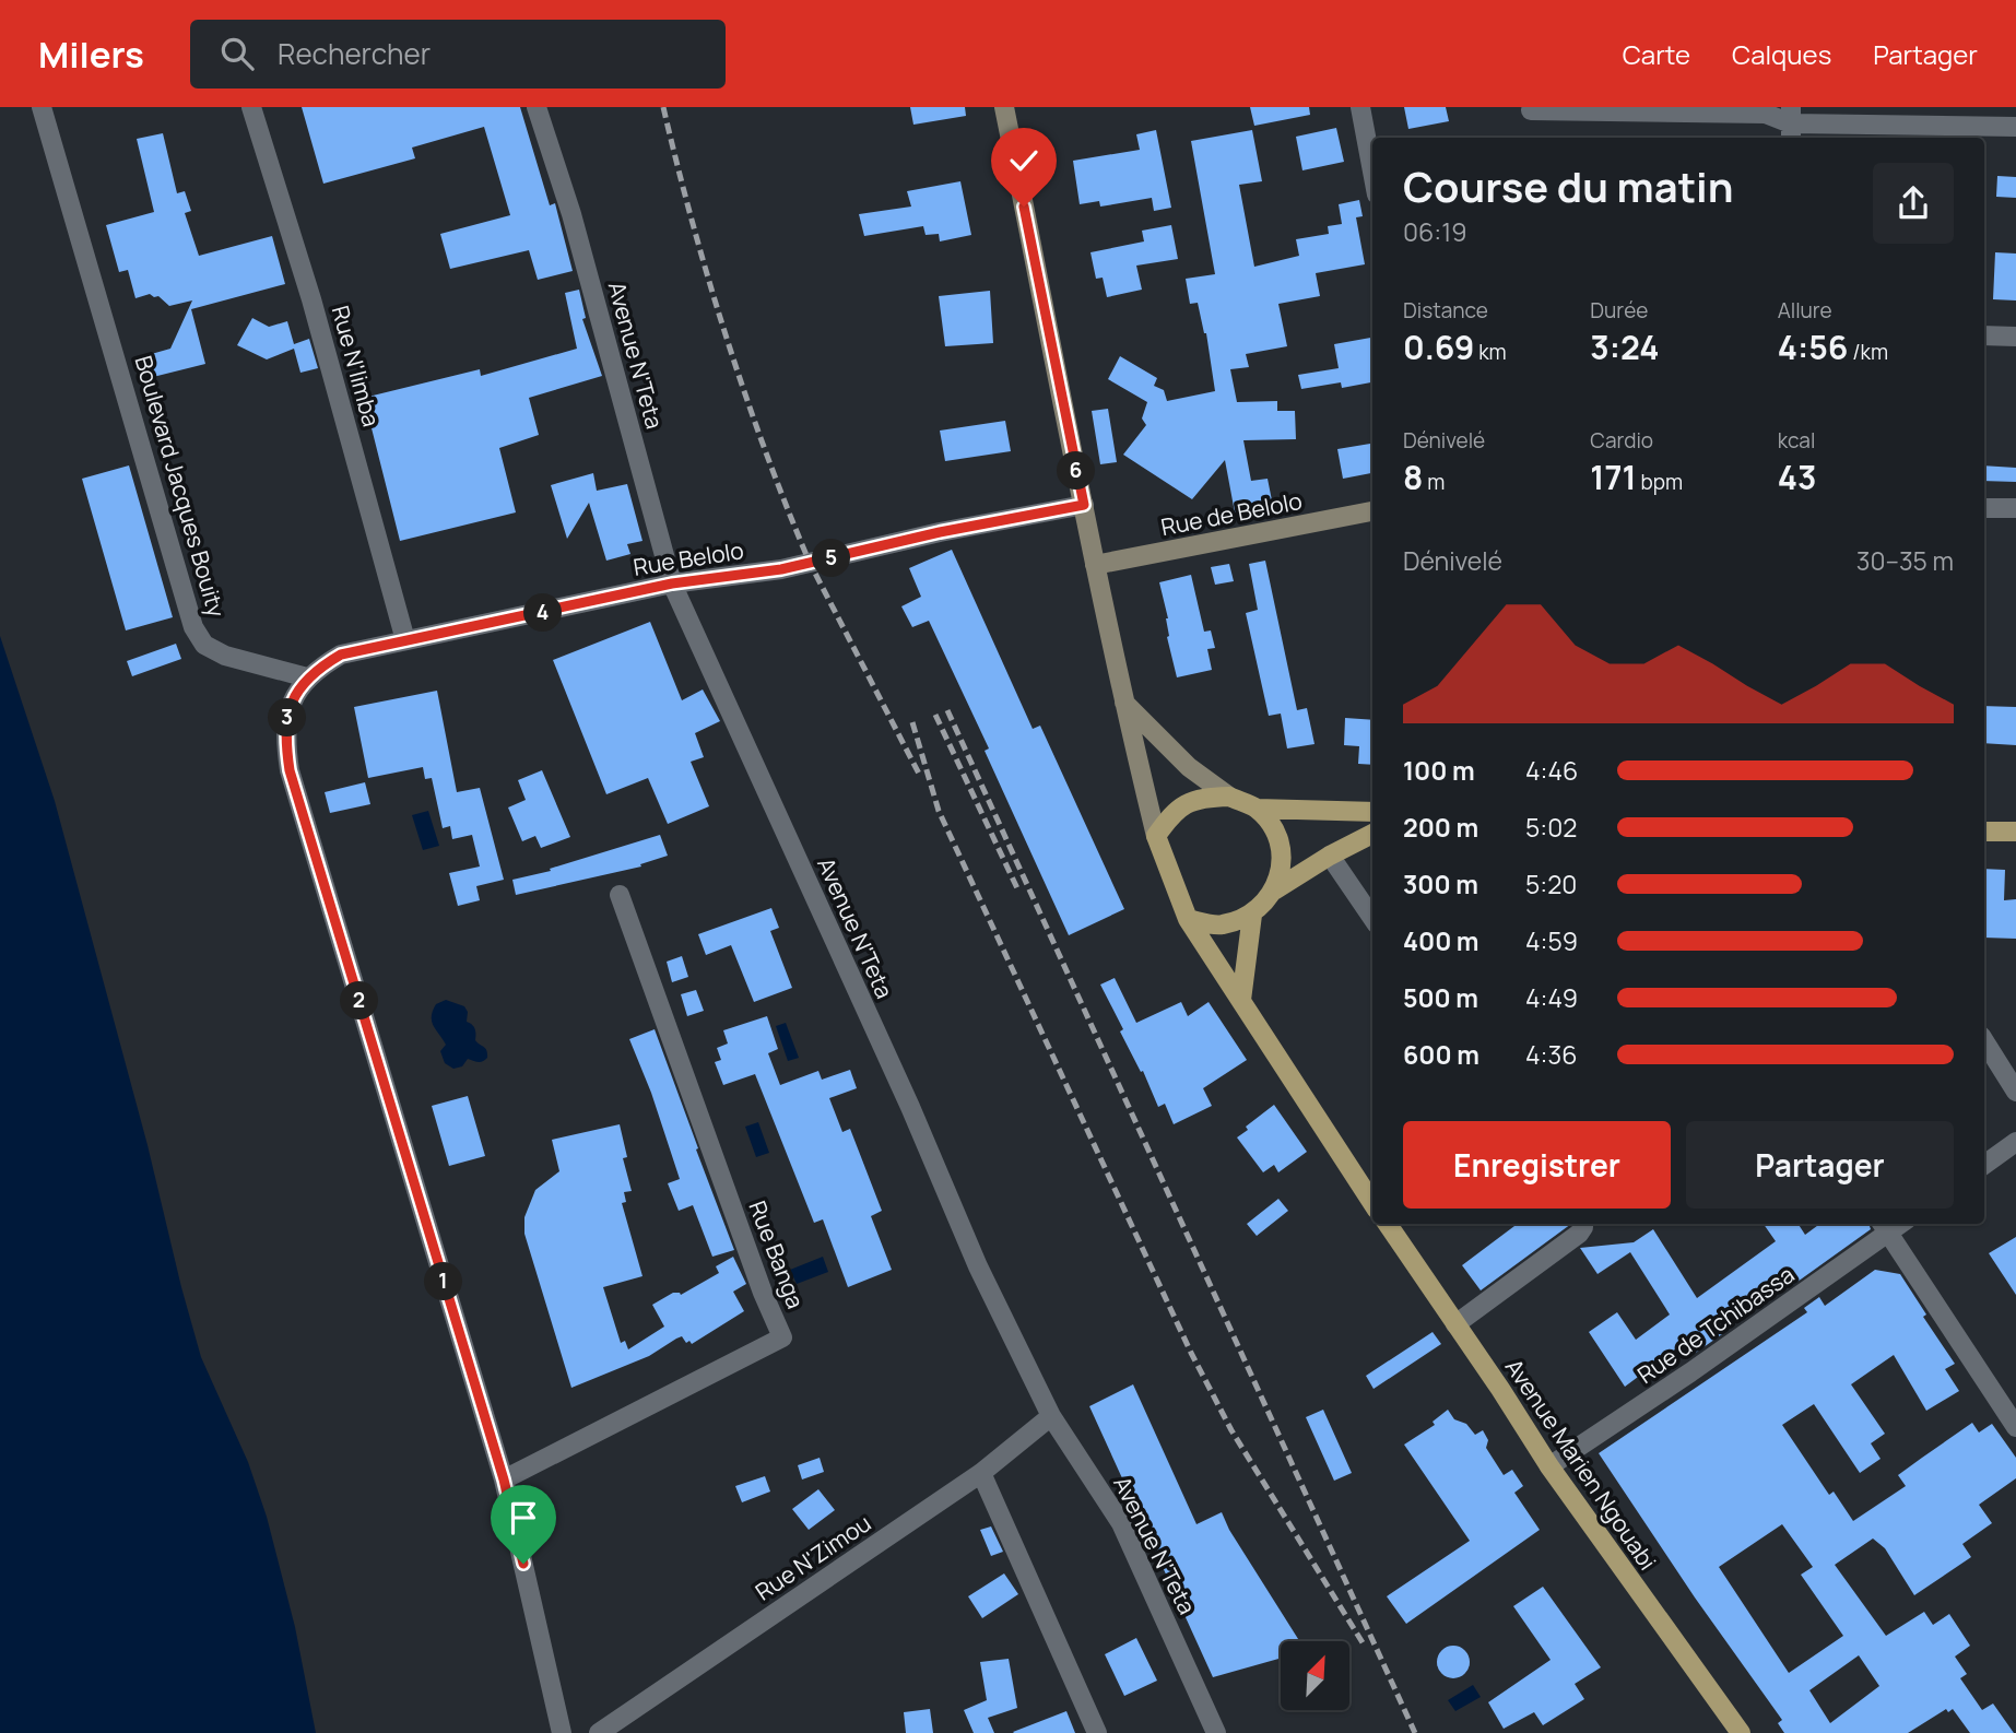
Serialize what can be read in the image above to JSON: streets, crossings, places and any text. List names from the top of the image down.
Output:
{
  "streets": {
    "main road": ["Avenue Marien Ngouabi"],
    "street": [
      "Avenue N'Teta",
      "Rue N'limba",
      "Boulevard Jacques Bouity",
      "Rue de Belolo",
      "Rue Belolo",
      "Rue Banga",
      "Rue de Tchibassa",
      "Rue N'Zimou"
    ]
  },
  "crossings": [
    ["Avenue N'Teta", "Rue Belolo"],
    ["Avenue N'Teta", "Rue N'Zimou"],
    ["Rue N'limba", "Rue Belolo"],
    ["Boulevard Jacques Bouity", "Rue Belolo"],
    ["Rue de Tchibassa", "Avenue Marien Ngouabi"]
  ],
  "north": "top right",
  "page": {
    "header": "Milers",
    "search": "Rechercher",
    "nav": ["Carte", "Calques", "Partager"],
    "heading": ["Course du matin", "06:19"],
    "stats": [
      ["Distance", "0.69 km"],
      ["Durée", "3:24"],
      ["Allure", "4:56 /km"],
      ["Dénivelé", "8 m"],
      ["Cardio", "171 bpm"],
      ["kcal", "43"]
    ],
    "pins": [
      "6",
      "5",
      "4",
      "3",
      "2",
      "1"
    ],
    "chart": ["Dénivelé", "30–35 m"],
    "list": [
      {
        "name": "100 m",
        "note": "4:46"
      },
      {
        "name": "200 m",
        "note": "5:02"
      },
      {
        "name": "300 m",
        "note": "5:20"
      },
      {
        "name": "400 m",
        "note": "4:59"
      },
      {
        "name": "500 m",
        "note": "4:49"
      },
      {
        "name": "600 m",
        "note": "4:36"
      }
    ],
    "buttons": ["Enregistrer", "Partager"]
  }
}
